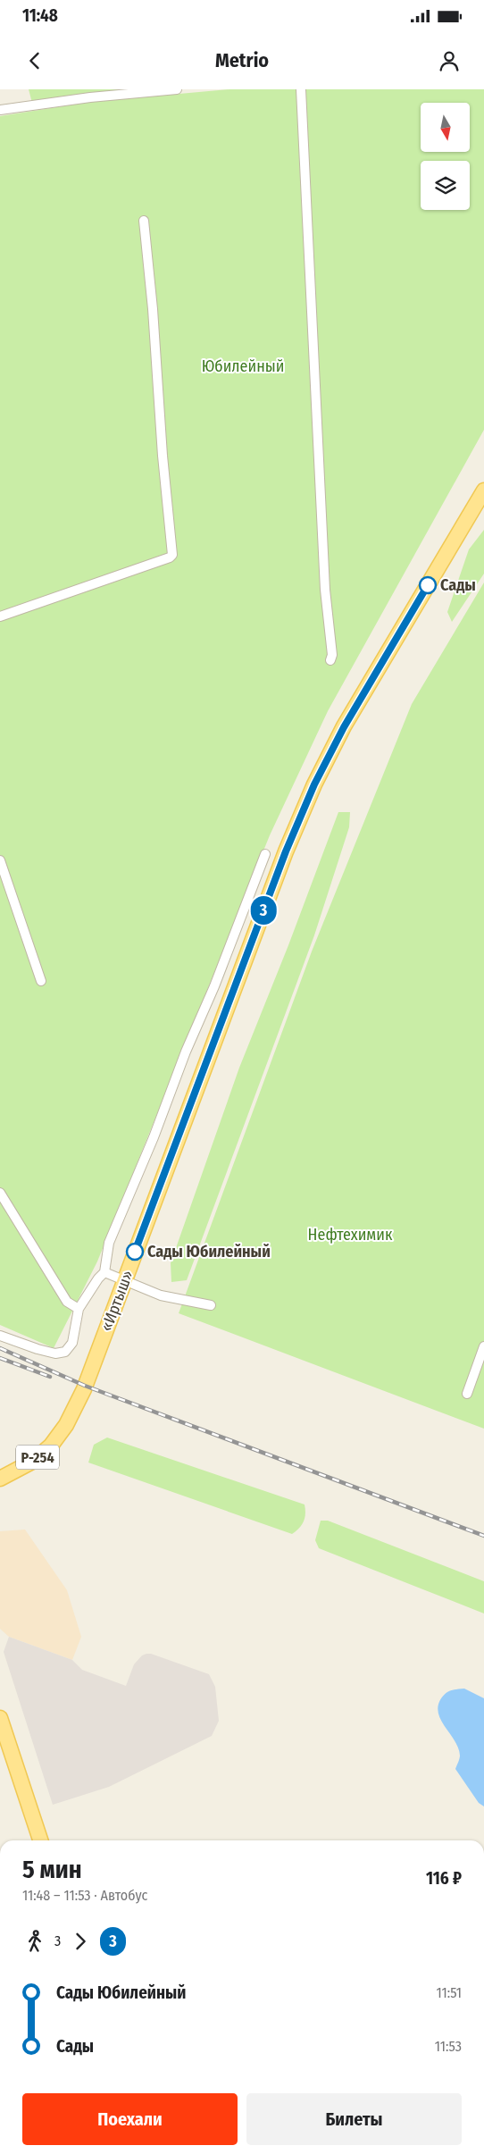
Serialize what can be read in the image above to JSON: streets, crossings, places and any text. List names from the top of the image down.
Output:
{
  "streets": {
    "main road": ["«Иртыш»", "Р-254"]
  },
  "parks": ["Юбилейный", "Нефтехимик"],
  "places": ["Сады", "Сады Юбилейный"],
  "lines": ["bus line 3"],
  "north": "bottom",
  "page": {
    "status": "11:48",
    "header": "Metrio",
    "on_map": "3",
    "heading": ["5 мин", "11:48 – 11:53 · Автобус", "116 ₽"],
    "legs": ["3", "3"],
    "list": [
      {
        "name": "Сады Юбилейный",
        "value": "11:51"
      },
      {
        "name": "Сады",
        "value": "11:53"
      }
    ],
    "buttons": ["Поехали", "Билеты"]
  }
}
